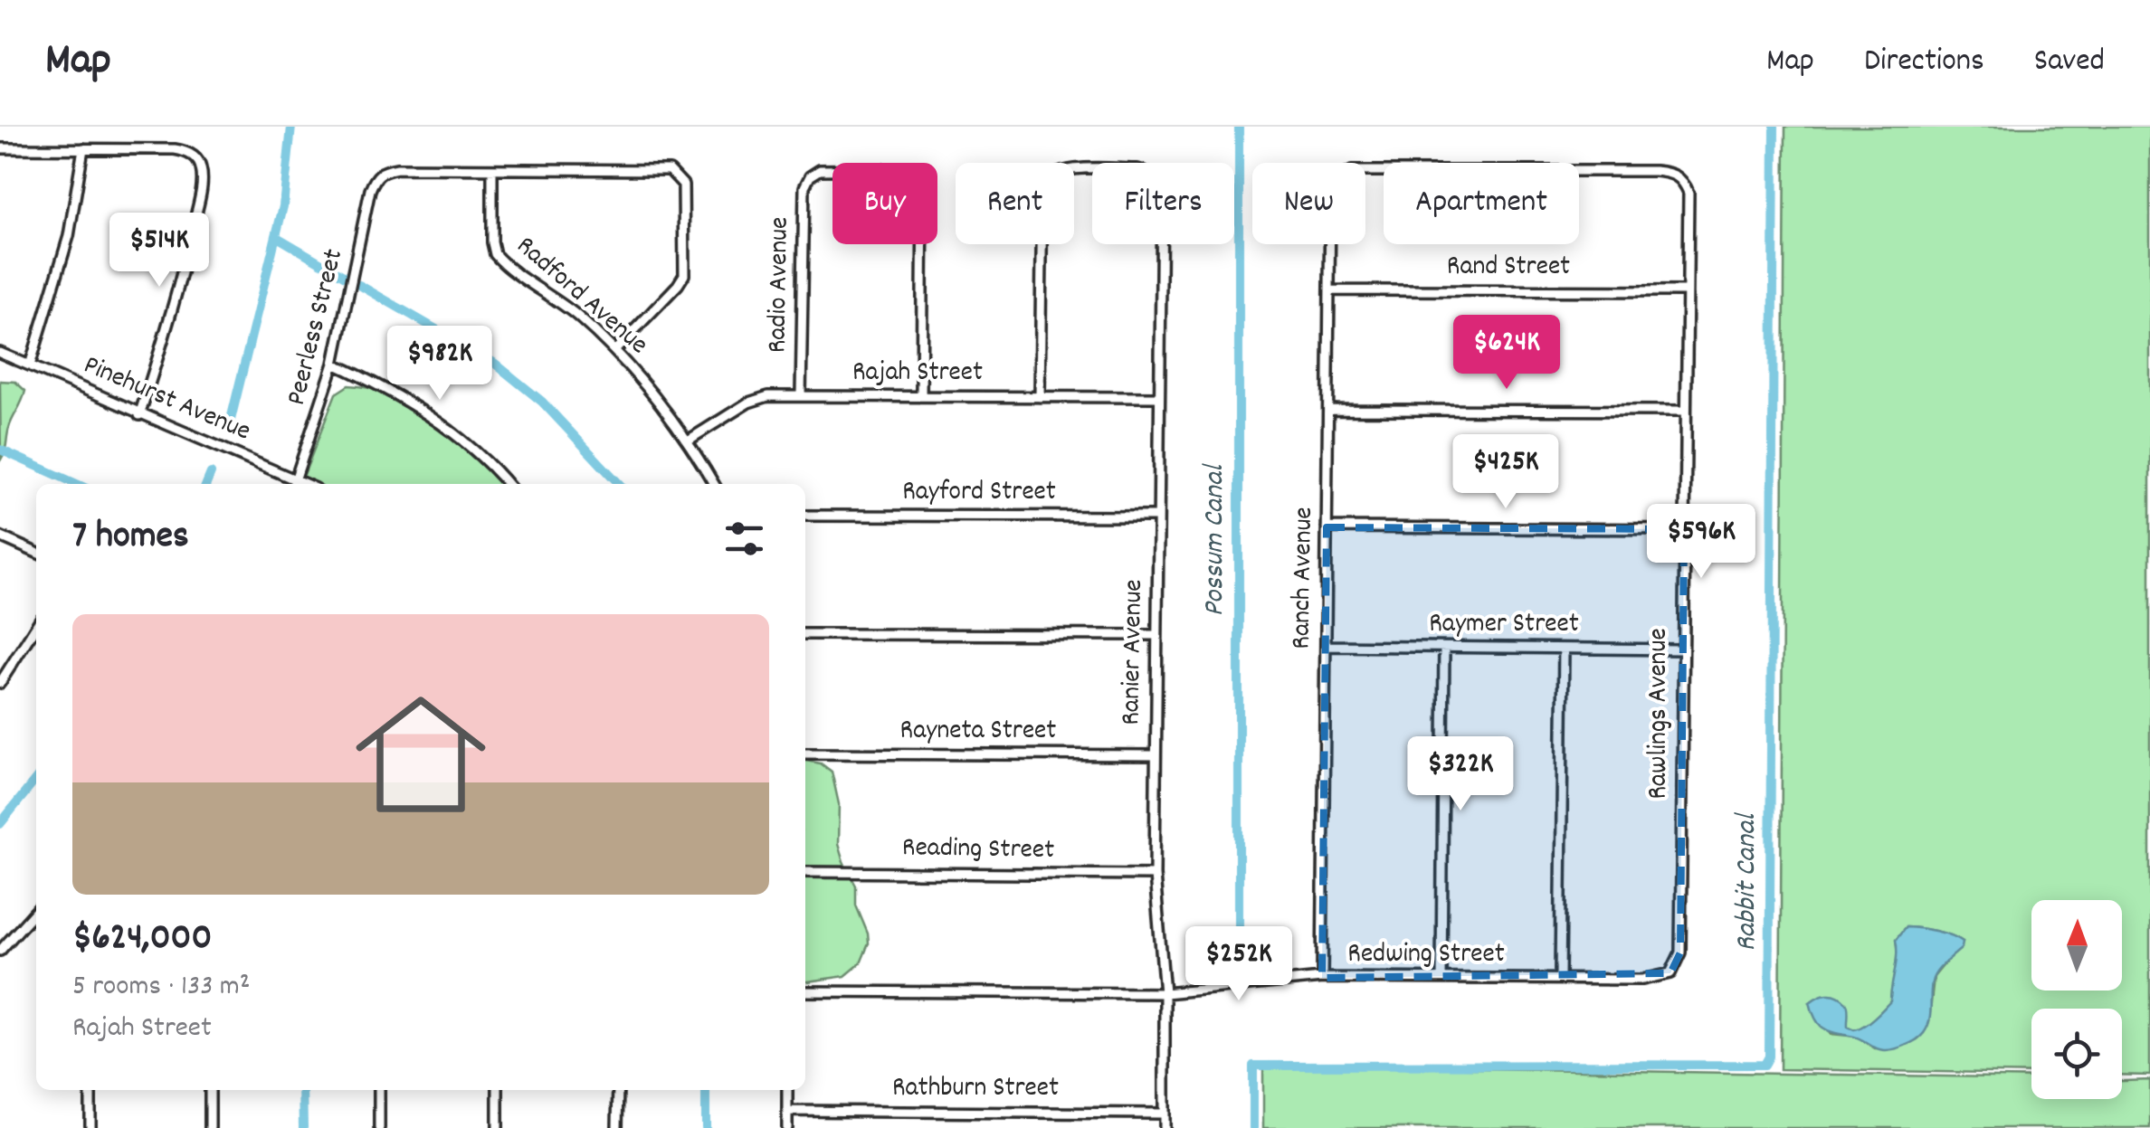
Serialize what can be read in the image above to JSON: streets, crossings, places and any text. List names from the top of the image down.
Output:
{
  "streets": {
    "street": [
      "Rand Street",
      "Radio Avenue",
      "Radford Avenue",
      "Peerless Street",
      "Rajah Street",
      "Pinehurst Avenue",
      "Rayford Street",
      "Ranch Avenue",
      "Raymer Street",
      "Ranier Avenue",
      "Rawlings Avenue",
      "Rayneta Street",
      "Reading Street",
      "Redwing Street",
      "Rathburn Street"
    ]
  },
  "crossings": [
    ["Rand Street", "Ranch Avenue"],
    ["Rand Street", "Rawlings Avenue"],
    ["Radio Avenue", "Rajah Street"],
    ["Radford Avenue", "Peerless Street"],
    ["Radford Avenue", "Rajah Street"],
    ["Peerless Street", "Pinehurst Avenue"],
    ["Rajah Street", "Ranier Avenue"],
    ["Rayford Street", "Ranier Avenue"],
    ["Ranch Avenue", "Raymer Street"],
    ["Ranch Avenue", "Redwing Street"],
    ["Raymer Street", "Rawlings Avenue"],
    ["Ranier Avenue", "Rayneta Street"],
    ["Ranier Avenue", "Reading Street"],
    ["Ranier Avenue", "Redwing Street"],
    ["Ranier Avenue", "Rathburn Street"],
    ["Rawlings Avenue", "Redwing Street"]
  ],
  "water": ["Possum Canal", "Rabbit Canal"],
  "north": "top",
  "page": {
    "header": "Map",
    "nav": ["Map", "Directions", "Saved"],
    "chip": [
      "Buy",
      "Rent",
      "Filters",
      "New",
      "Apartment"
    ],
    "price": [
      "$514K",
      "$624K",
      "$982K",
      "$425K",
      "$596K",
      "$322K",
      "$252K"
    ],
    "heading": "7 homes",
    "list": [
      {
        "name": "$624,000",
        "note": "5 rooms · 133 m² · Rajah Street"
      }
    ]
  }
}
